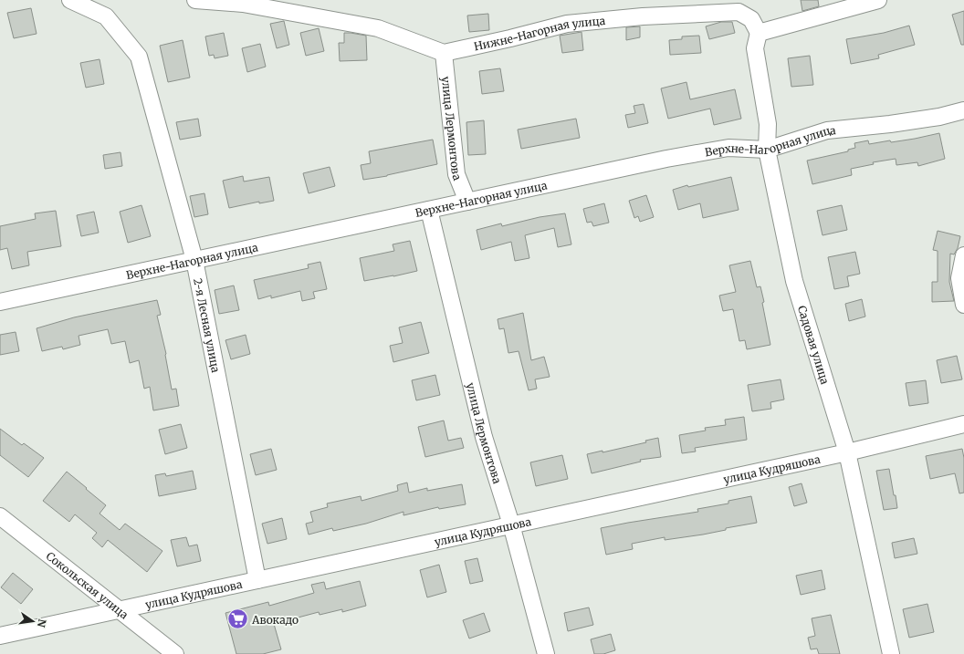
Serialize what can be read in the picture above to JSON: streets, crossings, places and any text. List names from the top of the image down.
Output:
{
  "streets": {
    "street": [
      "Нижне-Нагорная улица",
      "улица Лермонтова",
      "Верхне-Нагорная улица",
      "2-я Лесная улица",
      "Садовая улица",
      "улица Кудряшова",
      "Сокольская улица"
    ]
  },
  "crossings": [
    ["Нижне-Нагорная улица", "улица Лермонтова"],
    ["Нижне-Нагорная улица", "Садовая улица"],
    ["улица Лермонтова", "Верхне-Нагорная улица"],
    ["улица Лермонтова", "улица Кудряшова"],
    ["Верхне-Нагорная улица", "2-я Лесная улица"],
    ["Верхне-Нагорная улица", "Садовая улица"],
    ["2-я Лесная улица", "улица Кудряшова"],
    ["Садовая улица", "улица Кудряшова"],
    ["улица Кудряшова", "Сокольская улица"]
  ],
  "places": {
    "supermarket": ["Авокадо"]
  },
  "north": "right"
}
